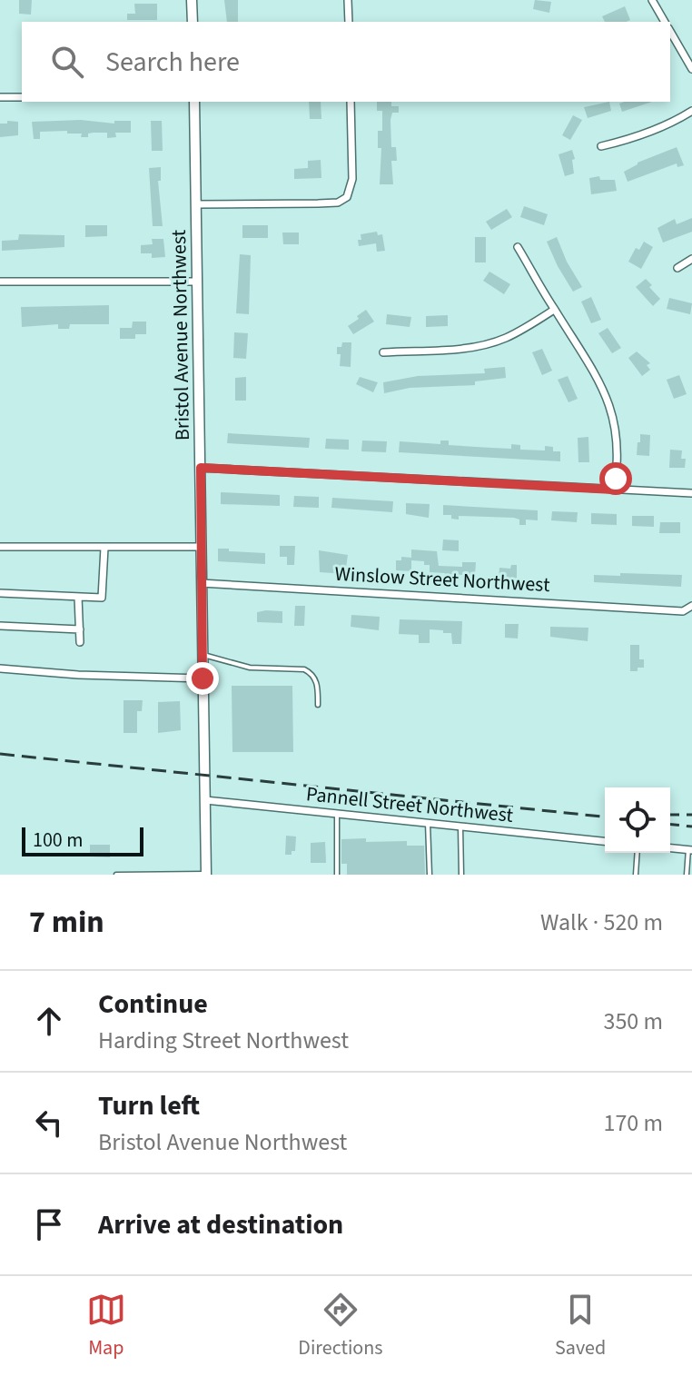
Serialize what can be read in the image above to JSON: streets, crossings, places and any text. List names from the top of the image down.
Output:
{
  "streets": {
    "street": ["Bristol Avenue Northwest", "Winslow Street Northwest", "Pannell Street Northwest"]
  },
  "crossings": [
    ["Bristol Avenue Northwest", "Winslow Street Northwest"],
    ["Bristol Avenue Northwest", "Pannell Street Northwest"]
  ],
  "scale_bar": "100 m",
  "page": {
    "search": "Search here",
    "scale": "100 m",
    "heading": ["7 min", "Walk · 520 m"],
    "list": [
      ["Continue", "Harding Street Northwest", "350 m"],
      ["Turn left", "Bristol Avenue Northwest", "170 m"],
      "Arrive at destination"
    ],
    "nav": ["Map", "Directions", "Saved"]
  }
}
